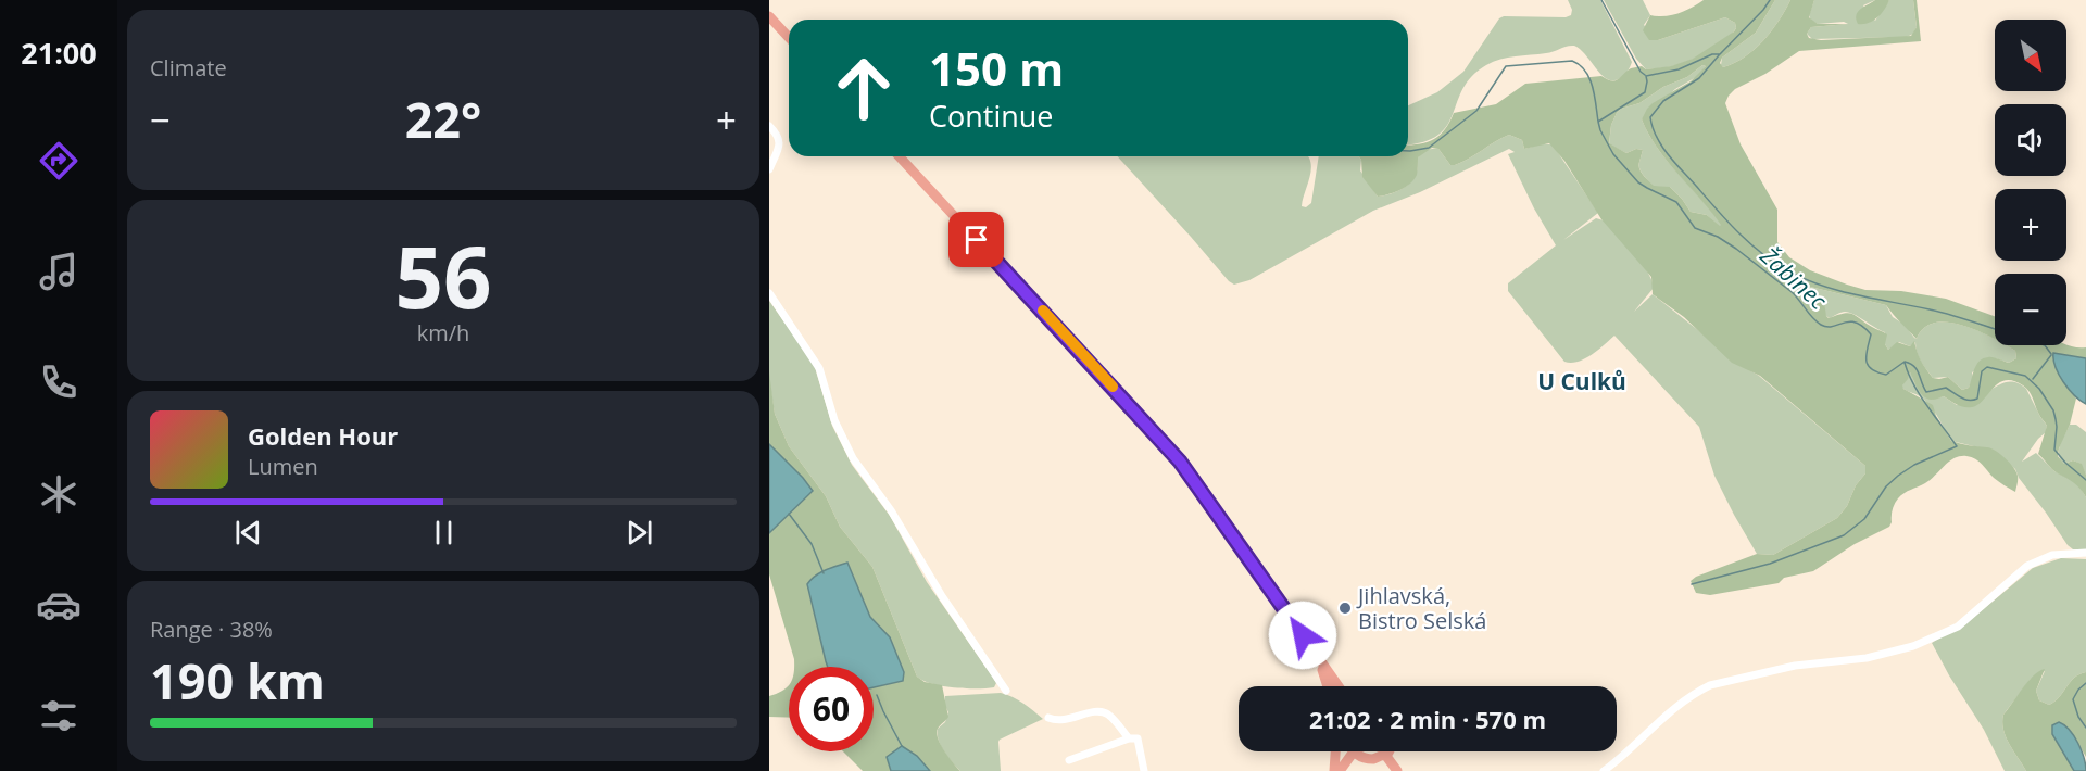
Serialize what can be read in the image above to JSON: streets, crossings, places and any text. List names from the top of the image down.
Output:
{
  "districts": ["U Culků"],
  "water": ["Žabinec"],
  "places": ["Jihlavská, Bistro Selská"],
  "north": "bottom right",
  "page": {
    "tabs": "21:00",
    "tile": [
      "Climate",
      ["56", "km/h"],
      ["Range · 38%", "190 km"]
    ],
    "map_buttons": ["+", "−"],
    "turn": ["150 m", "Continue"],
    "heat": ["−", "22°", "+"],
    "song": ["Golden Hour", "Lumen"],
    "limit": "60",
    "trip": "21:02 · 2 min · 570 m"
  }
}
